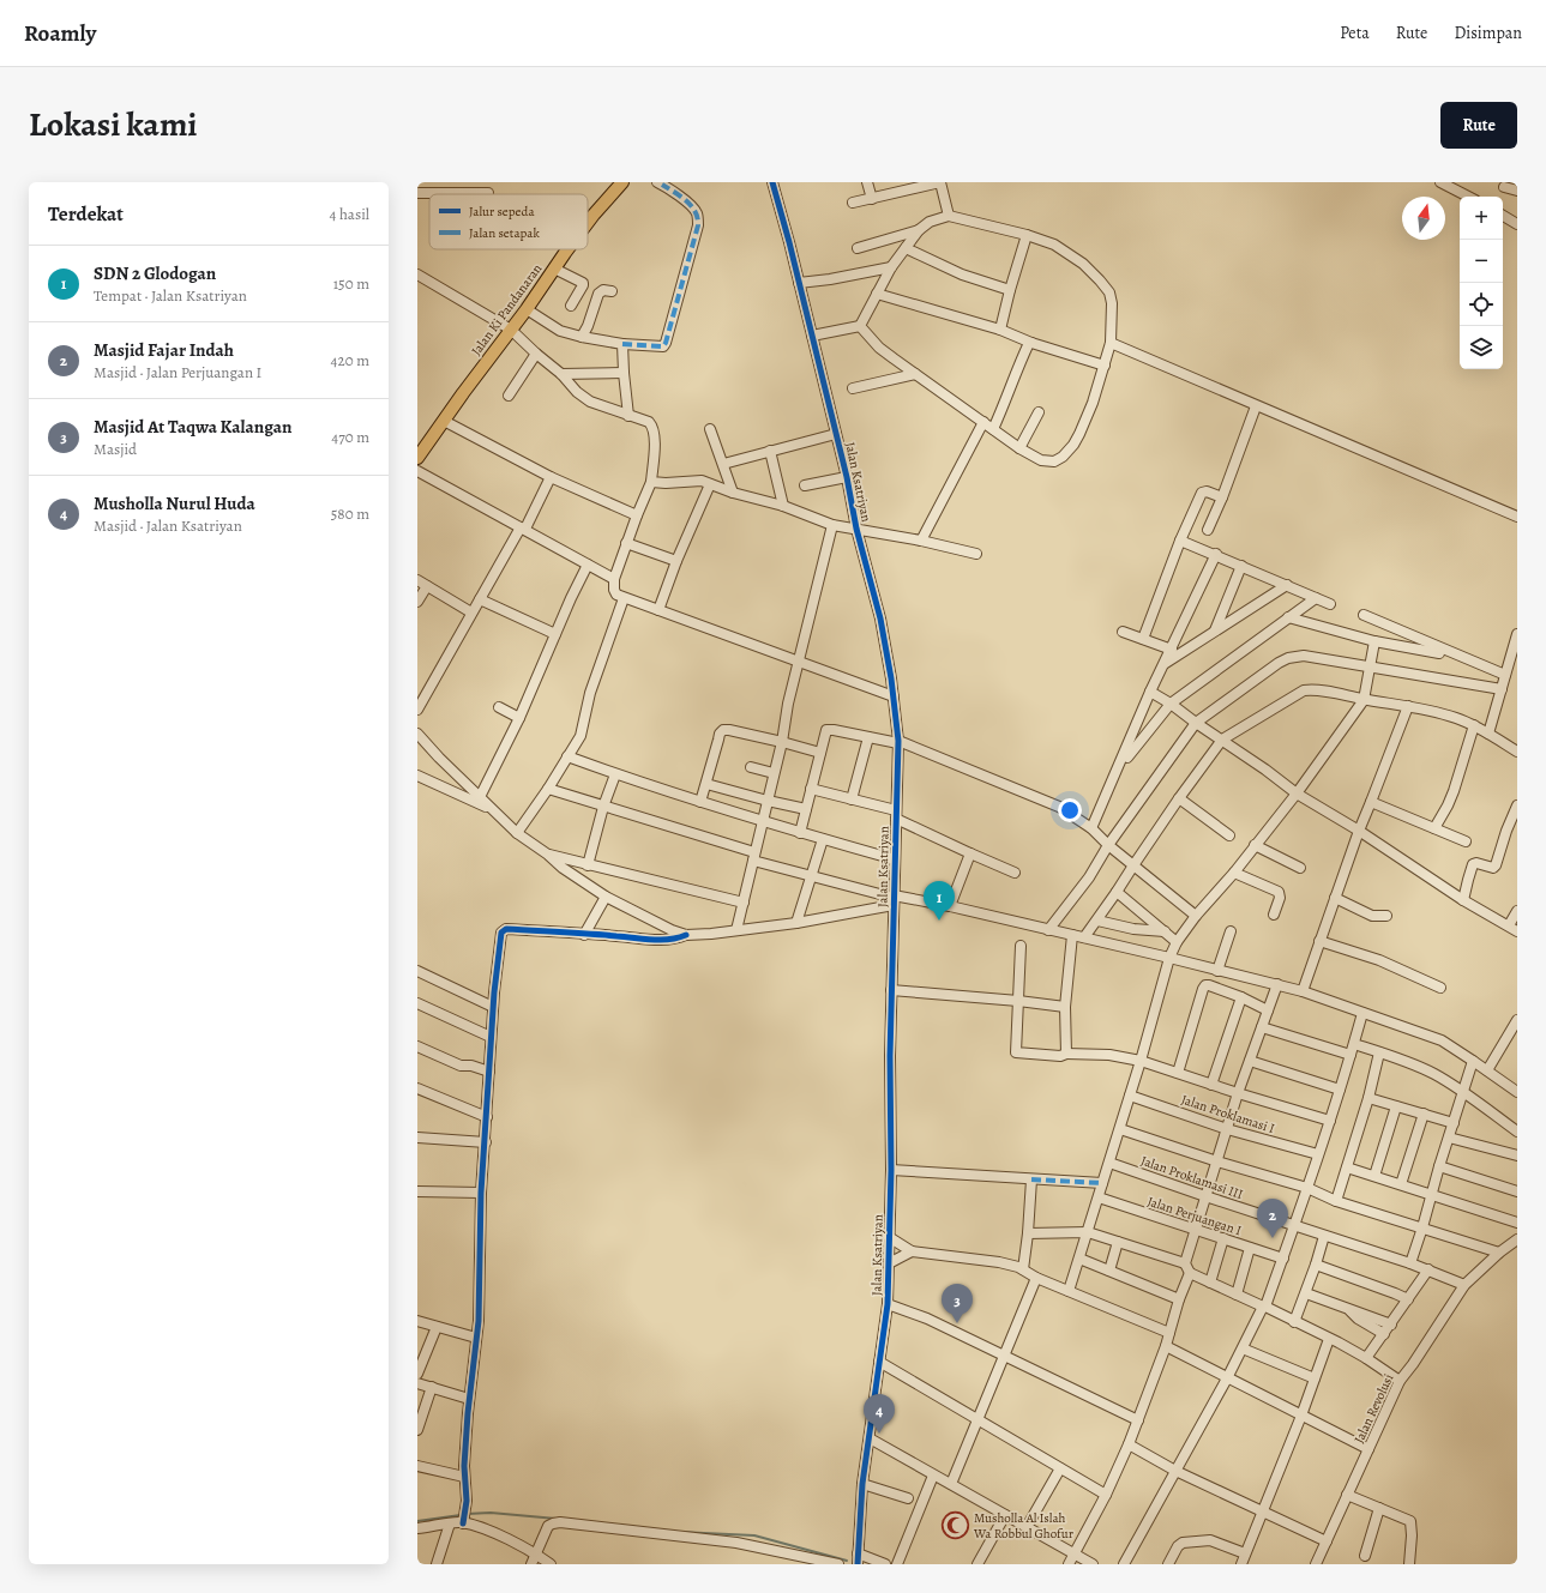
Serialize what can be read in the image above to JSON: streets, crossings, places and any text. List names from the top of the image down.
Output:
{
  "streets": {
    "main road": ["Jalan Ki Pandanaran"],
    "street": [
      "Jalan Ksatriyan",
      "Jalan Proklamasi I",
      "Jalan Proklamasi III",
      "Jalan Perjuangan I",
      "Jalan Revolusi"
    ]
  },
  "crossings": [
    ["Jalan Proklamasi III", "Jalan Revolusi"]
  ],
  "places": {
    "mosque": ["Musholla Al Islah Wa Robbul Ghofur"]
  },
  "legend": ["Jalur sepeda", "Jalan setapak"],
  "north": "top",
  "page": {
    "header": "Roamly",
    "nav": ["Peta", "Rute", "Disimpan"],
    "title": "Lokasi kami",
    "buttons": "Rute",
    "heading": ["Terdekat", "4 hasil"],
    "map_buttons": ["+", "−"],
    "list": [
      {
        "mark": "1",
        "name": "SDN 2 Glodogan",
        "note": "Tempat · Jalan Ksatriyan",
        "value": "150 m"
      },
      {
        "mark": "2",
        "name": "Masjid Fajar Indah",
        "note": "Masjid · Jalan Perjuangan I",
        "value": "420 m"
      },
      {
        "mark": "3",
        "name": "Masjid At Taqwa Kalangan",
        "note": "Masjid",
        "value": "470 m"
      },
      {
        "mark": "4",
        "name": "Musholla Nurul Huda",
        "note": "Masjid · Jalan Ksatriyan",
        "value": "580 m"
      }
    ],
    "pins": [
      "1",
      "2",
      "3",
      "4"
    ]
  }
}
